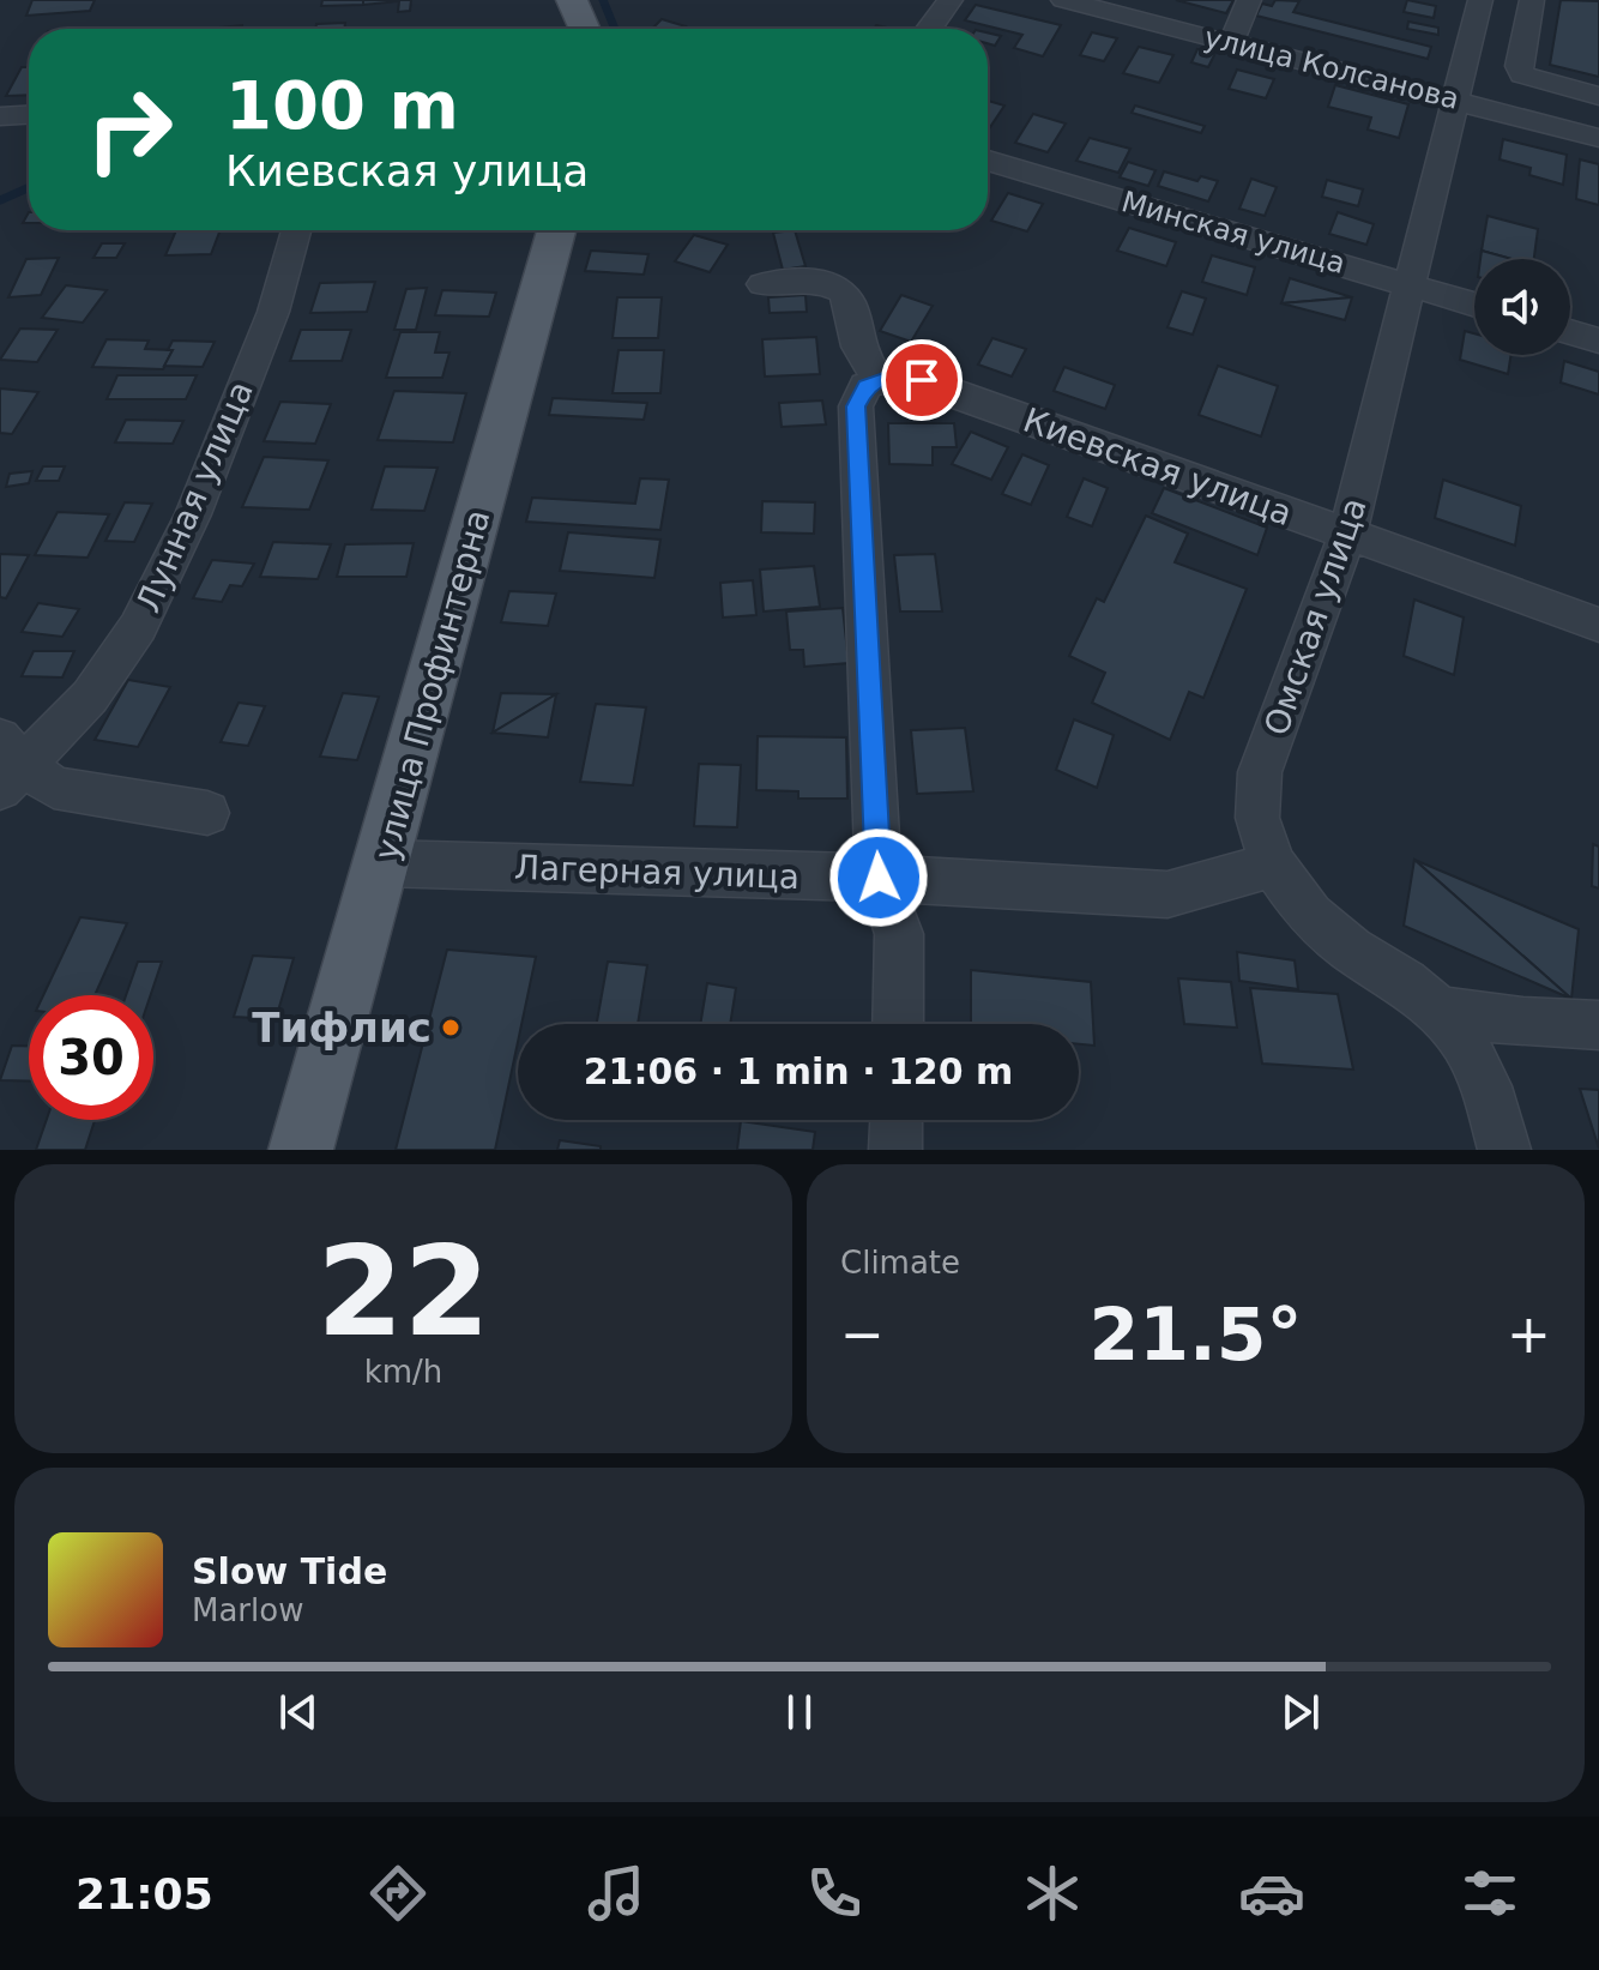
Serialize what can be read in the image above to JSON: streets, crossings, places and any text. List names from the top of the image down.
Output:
{
  "streets": {
    "main road": ["улица Профинтерна"],
    "street": [
      "улица Колсанова",
      "Минская улица",
      "Киевская улица",
      "Лунная улица",
      "Омская улица",
      "Лагерная улица"
    ]
  },
  "crossings": [
    ["улица Колсанова", "Омская улица"],
    ["Минская улица", "Омская улица"],
    ["Киевская улица", "Омская улица"],
    ["Омская улица", "Лагерная улица"],
    ["улица Профинтерна", "Лагерная улица"]
  ],
  "places": ["Тифлис"],
  "page": {
    "turn": ["100 m", "Киевская улица"],
    "limit": "30",
    "trip": "21:06 · 1 min · 120 m",
    "tile": [
      ["22", "km/h"],
      "Climate"
    ],
    "heat": ["−", "21.5°", "+"],
    "song": ["Slow Tide", "Marlow"],
    "tabs": "21:05"
  }
}
